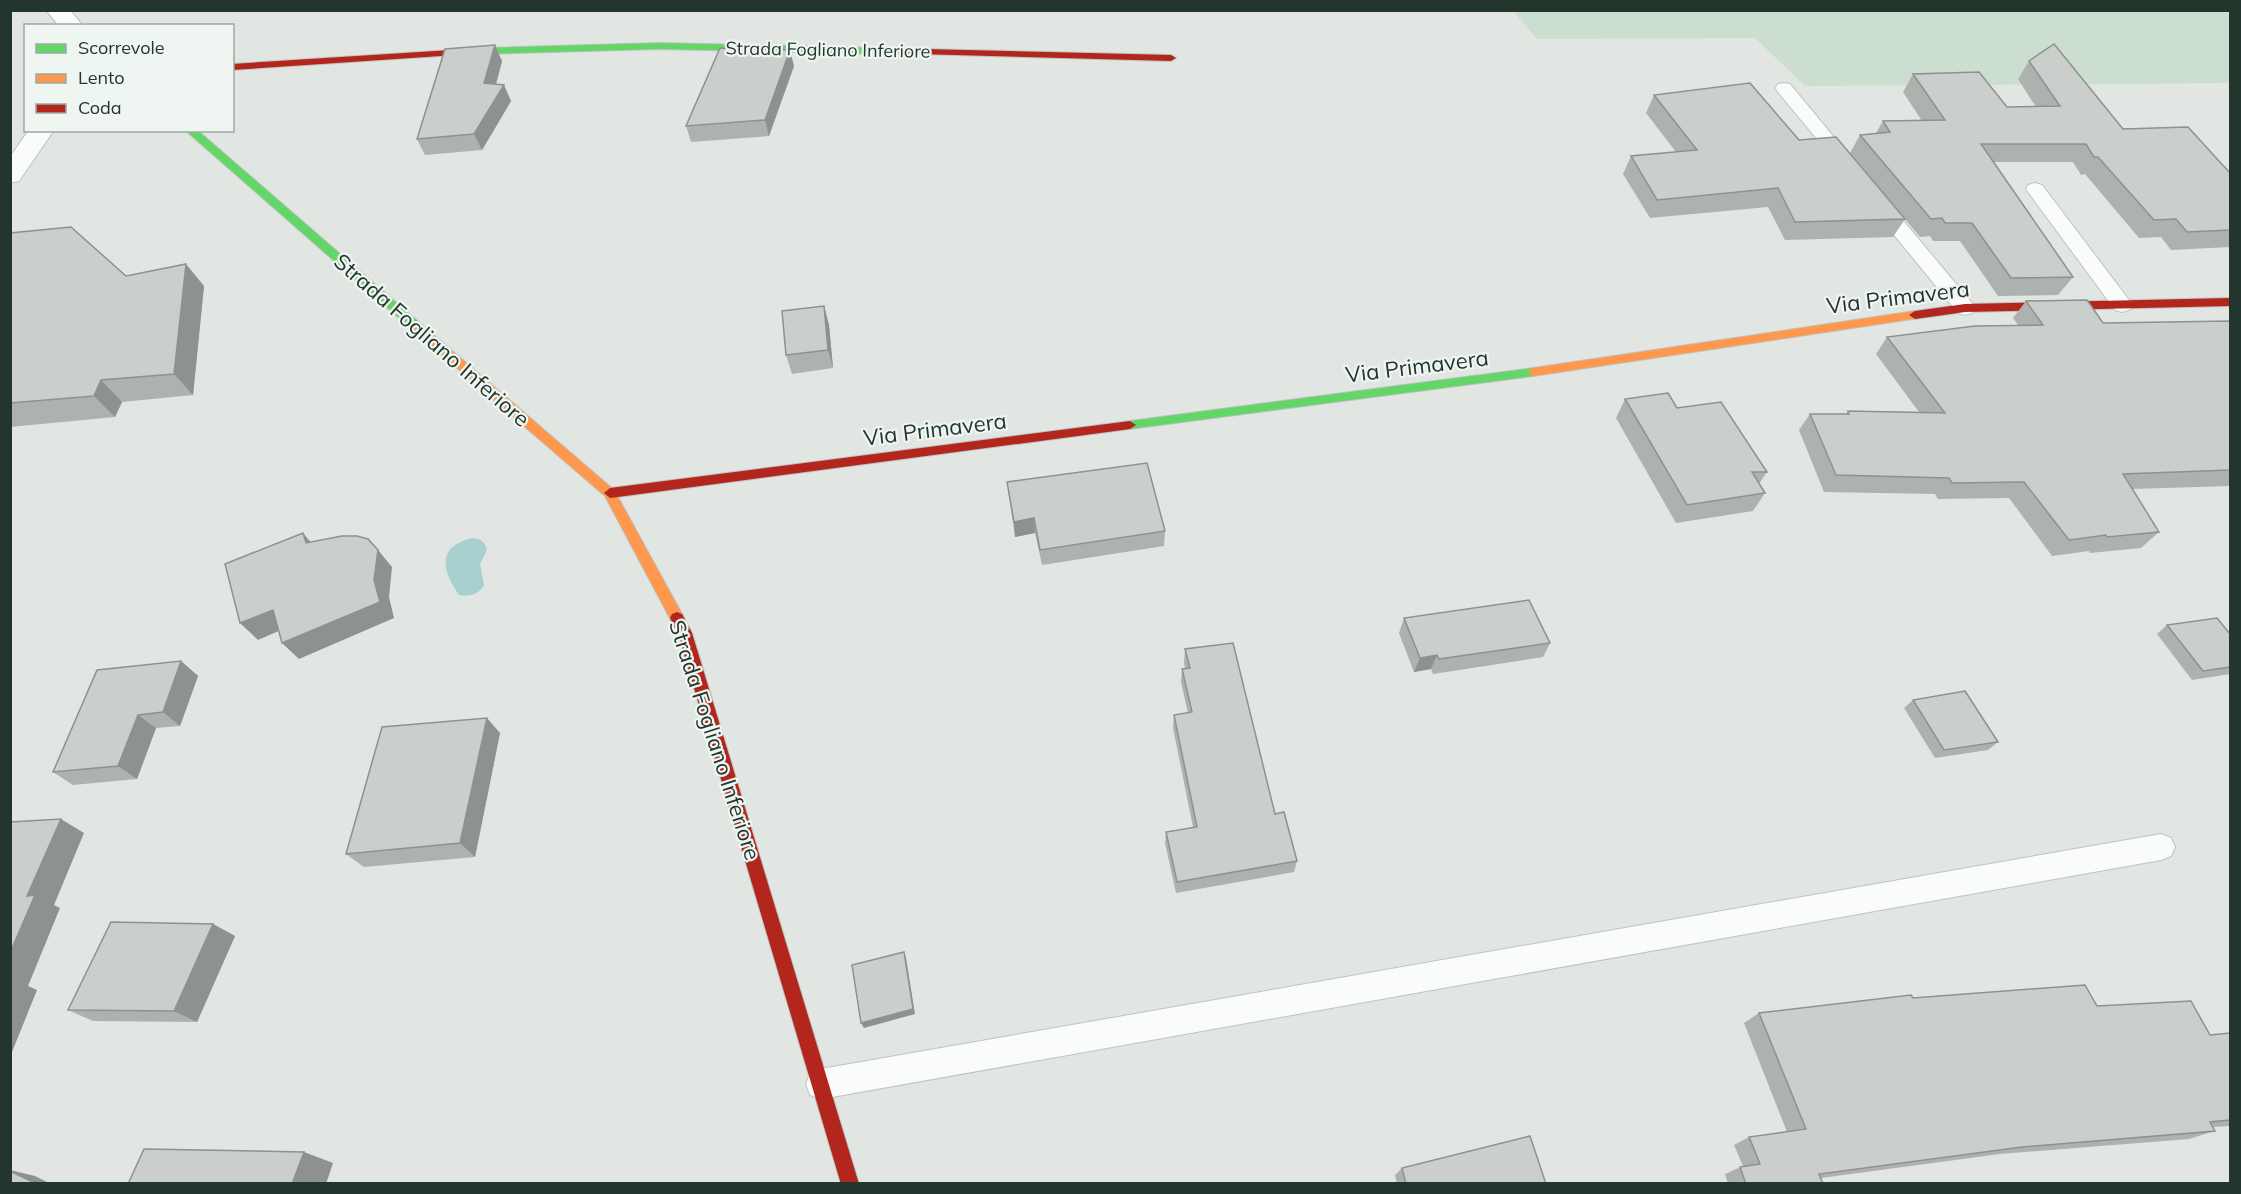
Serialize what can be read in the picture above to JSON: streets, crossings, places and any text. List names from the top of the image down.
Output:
{
  "streets": {
    "street": ["Strada Fogliano Inferiore", "Via Primavera"]
  },
  "crossings": [
    ["Strada Fogliano Inferiore", "Via Primavera"]
  ],
  "legend": ["Scorrevole", "Lento", "Coda"]
}
